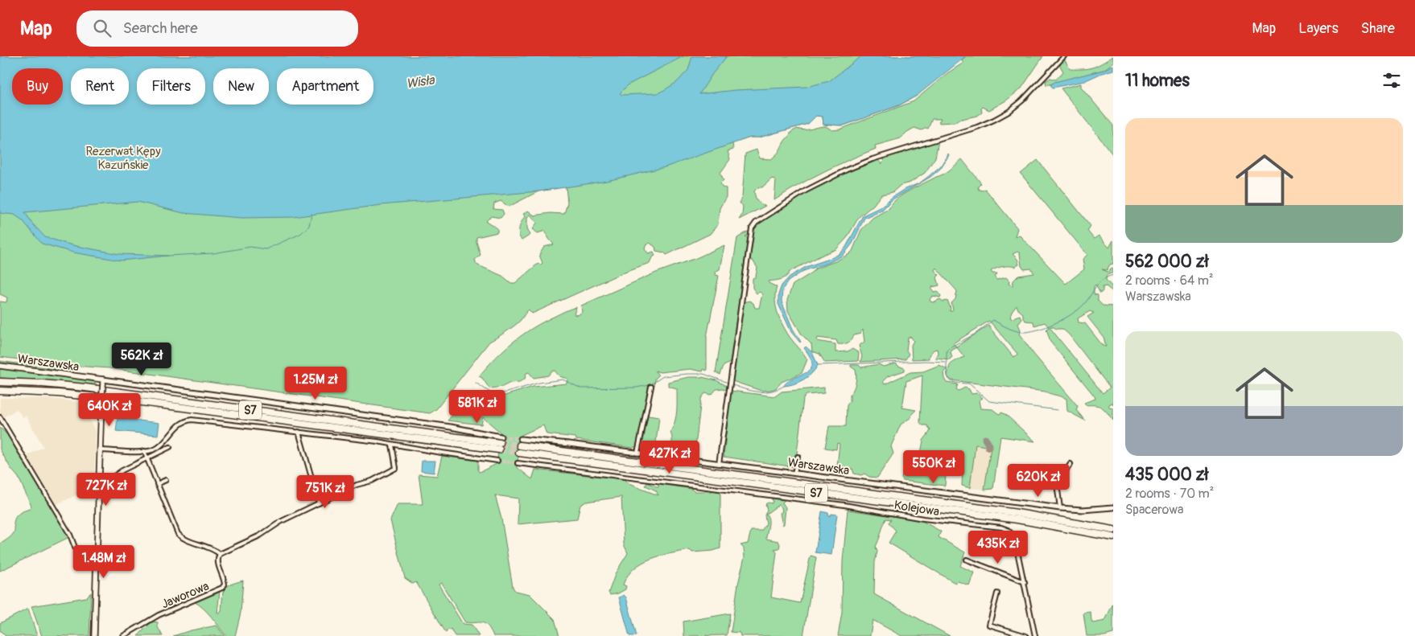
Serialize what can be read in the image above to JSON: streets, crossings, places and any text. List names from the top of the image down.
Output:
{
  "streets": {
    "highway": ["S7"],
    "main road": ["Warszawska"],
    "street": ["Kolejowa", "Jaworowa"]
  },
  "crossings": [
    ["Warszawska", "S7"]
  ],
  "water": ["Wisła"],
  "parks": ["Rezerwat Kępy Kazuńskie"],
  "page": {
    "header": "Map",
    "search": "Search here",
    "nav": ["Map", "Layers", "Share"],
    "heading": "11 homes",
    "chip": [
      "Buy",
      "Rent",
      "Filters",
      "New",
      "Apartment"
    ],
    "list": [
      {
        "name": "562 000 zł",
        "note": "2 rooms · 64 m² · Warszawska"
      },
      {
        "name": "435 000 zł",
        "note": "2 rooms · 70 m² · Spacerowa"
      }
    ],
    "price": [
      "562K zł",
      "1.25M zł",
      "581K zł",
      "640K zł",
      "427K zł",
      "550K zł",
      "620K zł",
      "727K zł",
      "751K zł",
      "435K zł",
      "1.48M zł"
    ]
  }
}
